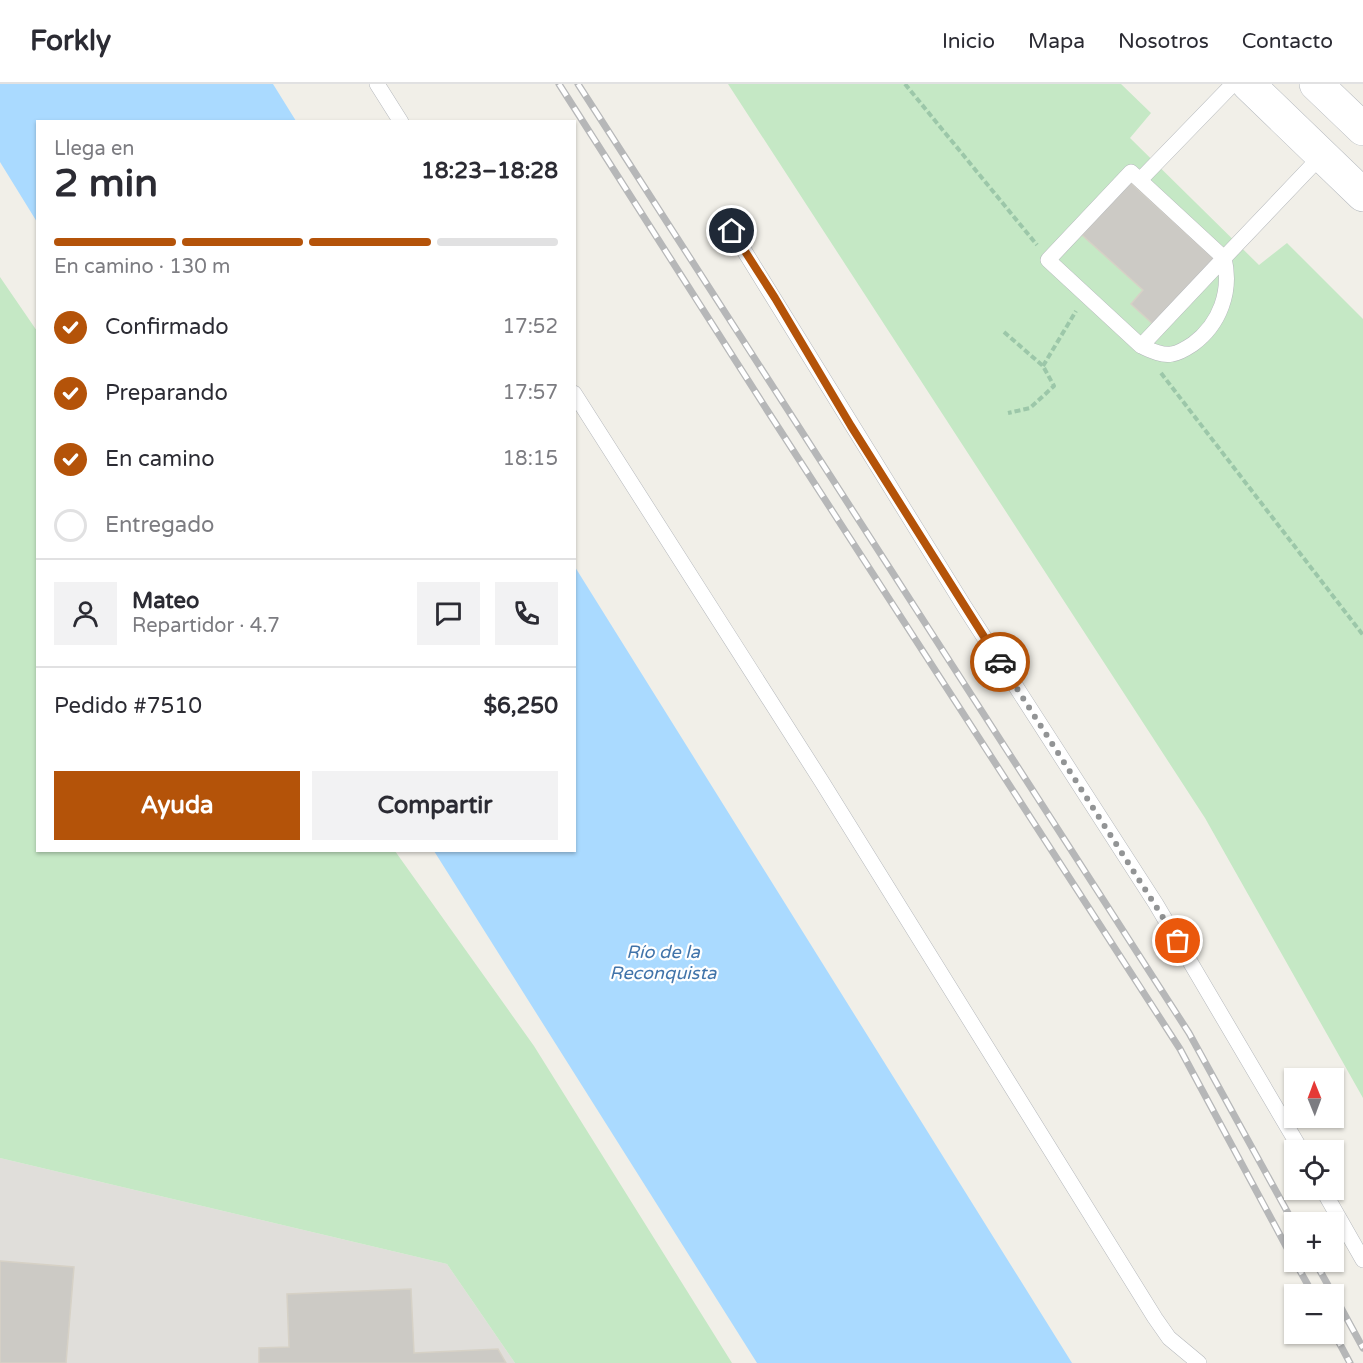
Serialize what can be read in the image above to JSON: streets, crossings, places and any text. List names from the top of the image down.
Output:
{
  "water": ["Río de la Reconquista"],
  "north": "top",
  "page": {
    "header": "Forkly",
    "nav": [
      "Inicio",
      "Mapa",
      "Nosotros",
      "Contacto"
    ],
    "heading": ["2 min", "Llega en", "18:23–18:28"],
    "panel": [
      "Mateo",
      "Repartidor · 4.7",
      "Pedido #7510",
      "$6,250"
    ],
    "bar": "En camino · 130 m",
    "list": [
      ["Confirmado", "17:52"],
      ["Preparando", "17:57"],
      ["En camino", "18:15"],
      "Entregado"
    ],
    "buttons": ["Ayuda", "Compartir"],
    "map_buttons": ["+", "−"]
  }
}
